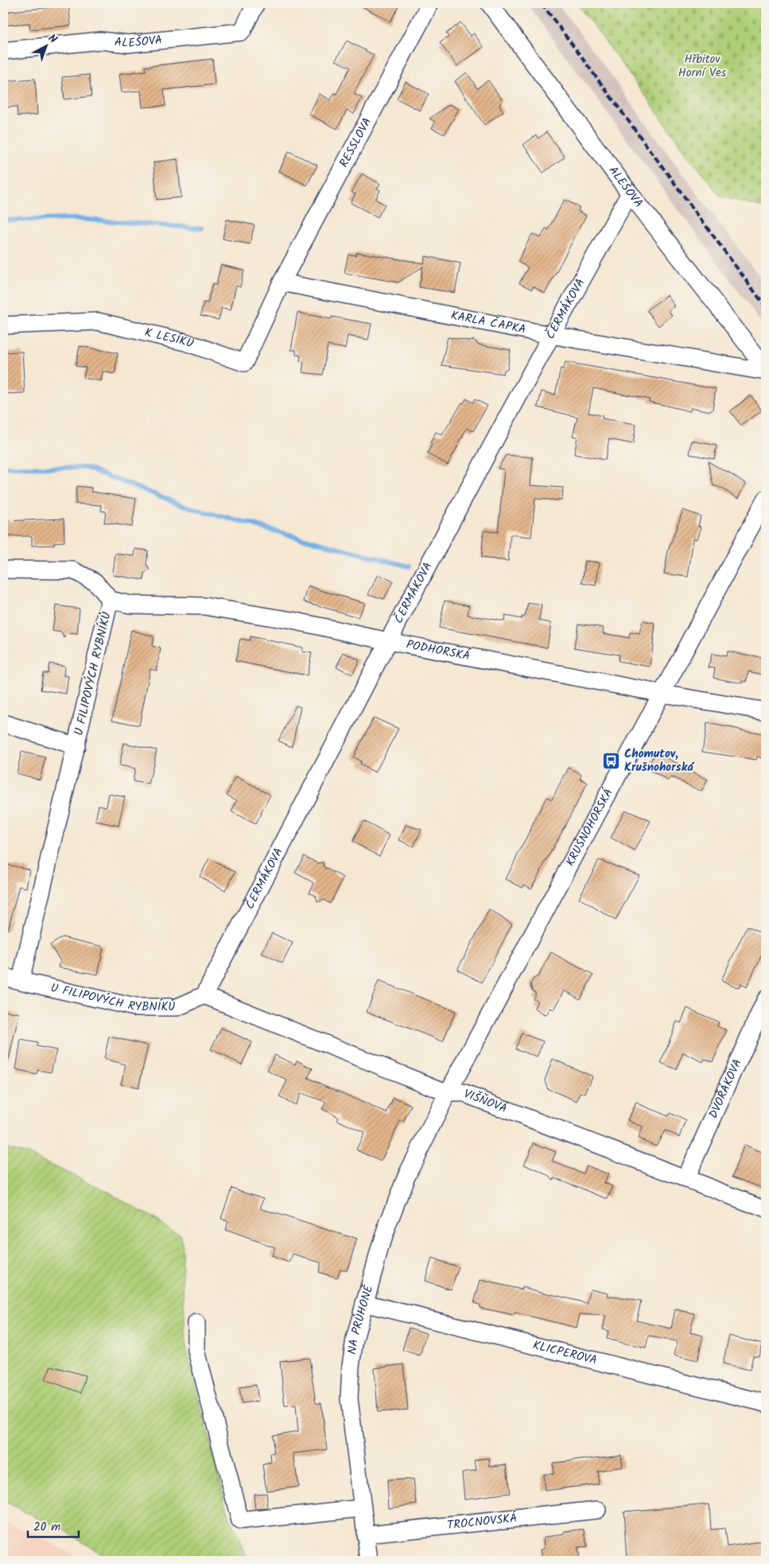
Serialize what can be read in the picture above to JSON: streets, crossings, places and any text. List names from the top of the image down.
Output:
{
  "streets": {
    "street": [
      "ALEŠOVA",
      "RESSLOVA",
      "ČERMÁKOVA",
      "KARLA ČAPKA",
      "K LESÍKU",
      "PODHORSKÁ",
      "U FILIPOVÝCH RYBNÍKŮ",
      "KRUŠNOHORSKÁ",
      "DVOŘÁKOVA",
      "VIŠŇOVÁ",
      "NA PRŮHONĚ",
      "KLICPEROVA",
      "TROCNOVSKÁ"
    ]
  },
  "crossings": [
    ["ALEŠOVA", "ČERMÁKOVA"],
    ["RESSLOVA", "KARLA ČAPKA"],
    ["RESSLOVA", "K LESÍKU"],
    ["ČERMÁKOVA", "KARLA ČAPKA"],
    ["ČERMÁKOVA", "PODHORSKÁ"],
    ["ČERMÁKOVA", "U FILIPOVÝCH RYBNÍKŮ"],
    ["ČERMÁKOVA", "VIŠŇOVÁ"],
    ["KARLA ČAPKA", "K LESÍKU"],
    ["PODHORSKÁ", "U FILIPOVÝCH RYBNÍKŮ"],
    ["PODHORSKÁ", "KRUŠNOHORSKÁ"],
    ["U FILIPOVÝCH RYBNÍKŮ", "VIŠŇOVÁ"],
    ["KRUŠNOHORSKÁ", "VIŠŇOVÁ"],
    ["KRUŠNOHORSKÁ", "NA PRŮHONĚ"],
    ["DVOŘÁKOVA", "VIŠŇOVÁ"],
    ["VIŠŇOVÁ", "NA PRŮHONĚ"],
    ["NA PRŮHONĚ", "KLICPEROVA"],
    ["NA PRŮHONĚ", "TROCNOVSKÁ"]
  ],
  "parks": ["Hřbitov Horní Ves"],
  "places": {
    "bus stop": ["Chomutov, Krušnohorská"]
  },
  "scale_bar": "20 m",
  "north": "top right"
}
